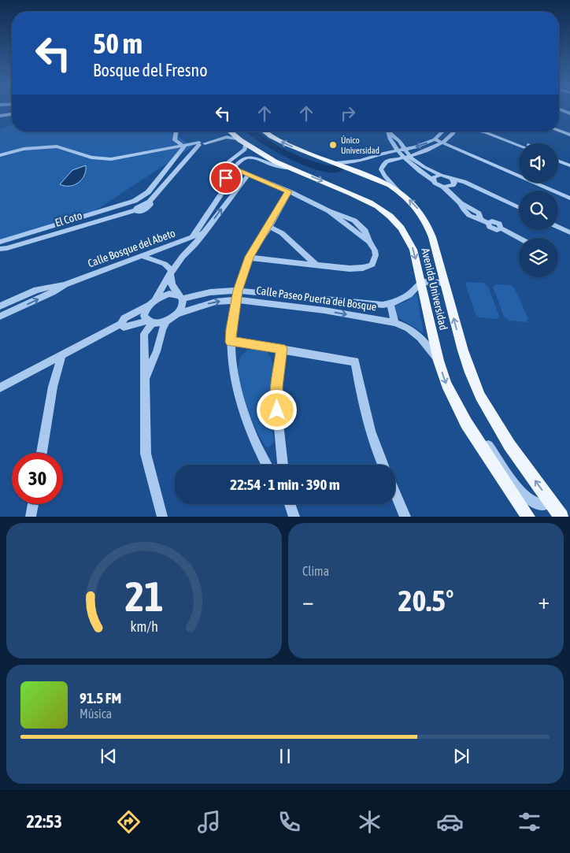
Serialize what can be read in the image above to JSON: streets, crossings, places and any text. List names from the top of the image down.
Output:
{
  "streets": {
    "main road": ["Avenida Universidad"],
    "street": ["El Coto", "Calle Bosque del Abeto", "Calle Paseo Puerta del Bosque"]
  },
  "crossings": [
    ["Avenida Universidad", "Calle Paseo Puerta del Bosque"]
  ],
  "places": ["Único Universidad"],
  "page": {
    "turn": ["50 m", "Bosque del Fresno"],
    "limit": "30",
    "trip": "22:54 · 1 min · 390 m",
    "tile": "Clima",
    "heat": ["−", "20.5°", "+"],
    "song": ["91.5 FM", "Música"],
    "tabs": "22:53",
    "gauge": ["21", "km/h"]
  }
}
